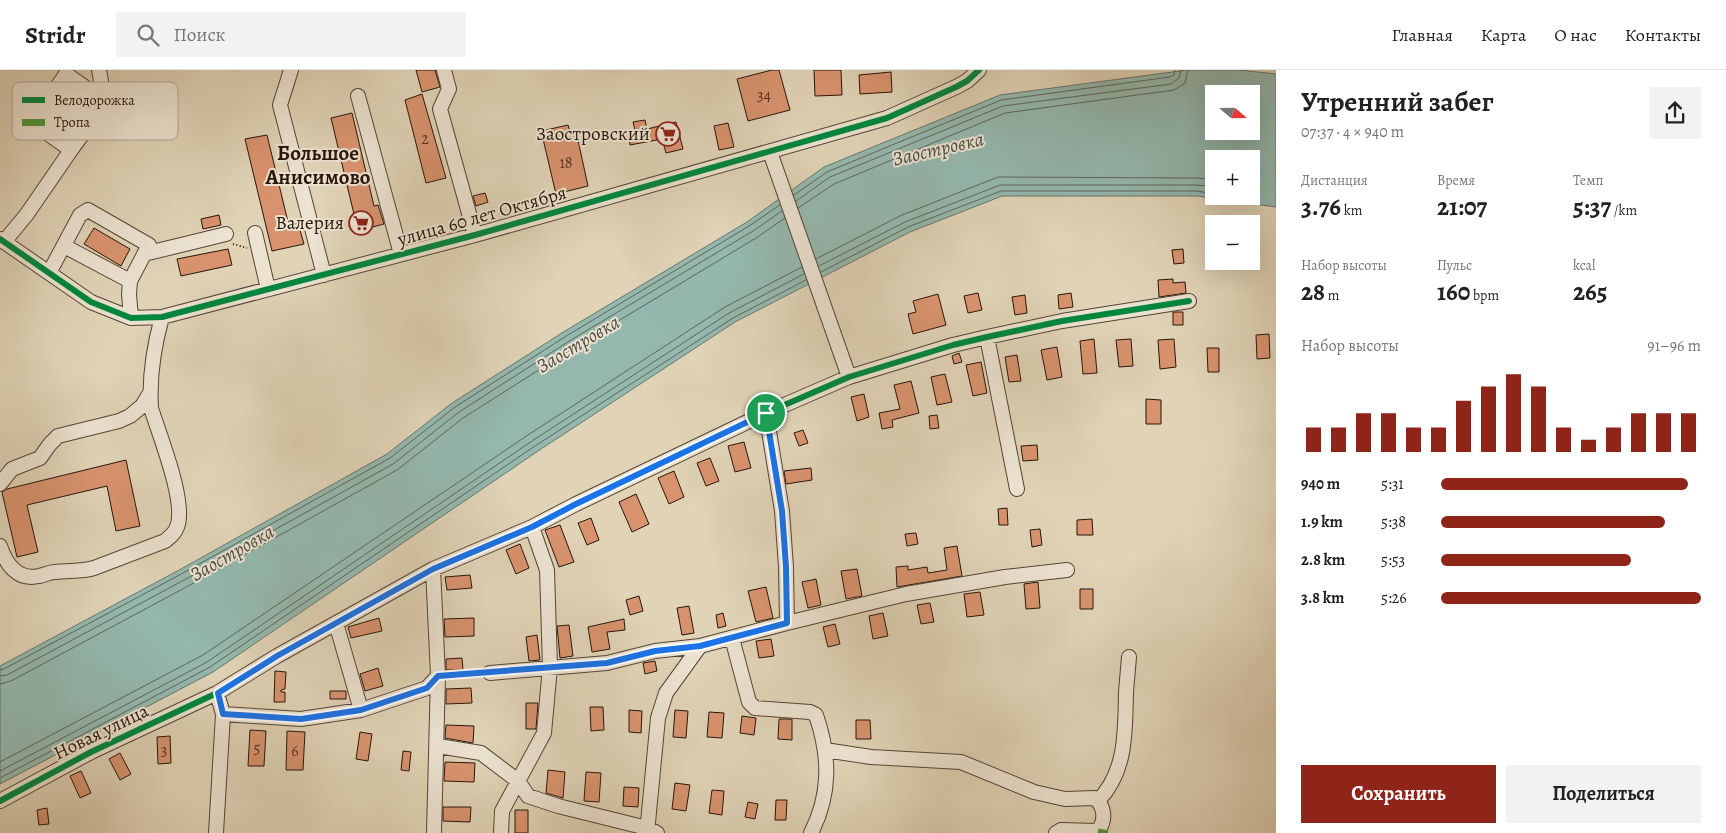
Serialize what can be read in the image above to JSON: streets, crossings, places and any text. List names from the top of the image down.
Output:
{
  "streets": {
    "street": ["улица 60 лет Октября", "Новая улица"]
  },
  "districts": ["Большое Анисимово"],
  "water": ["Заостровка"],
  "places": {
    "supermarket": ["Заостровский", "Валерия"]
  },
  "house_numbers": [
    "34",
    "2",
    "18",
    "5",
    "3",
    "6"
  ],
  "legend": ["Велодорожка", "Тропа"],
  "north": "right",
  "page": {
    "header": "Stridr",
    "search": "Поиск",
    "nav": [
      "Главная",
      "Карта",
      "О нас",
      "Контакты"
    ],
    "heading": ["Утренний забег", "07:37 · 4 × 940 m"],
    "map_buttons": ["+", "−"],
    "stats": [
      ["Дистанция", "3.76 km"],
      ["Время", "21:07"],
      ["Темп", "5:37 /km"],
      ["Набор высоты", "28 m"],
      ["Пульс", "160 bpm"],
      ["kcal", "265"]
    ],
    "chart": ["Набор высоты", "91–96 m"],
    "list": [
      {
        "name": "940 m",
        "note": "5:31"
      },
      {
        "name": "1.9 km",
        "note": "5:38"
      },
      {
        "name": "2.8 km",
        "note": "5:53"
      },
      {
        "name": "3.8 km",
        "note": "5:26"
      }
    ],
    "buttons": ["Сохранить", "Поделиться"]
  }
}
